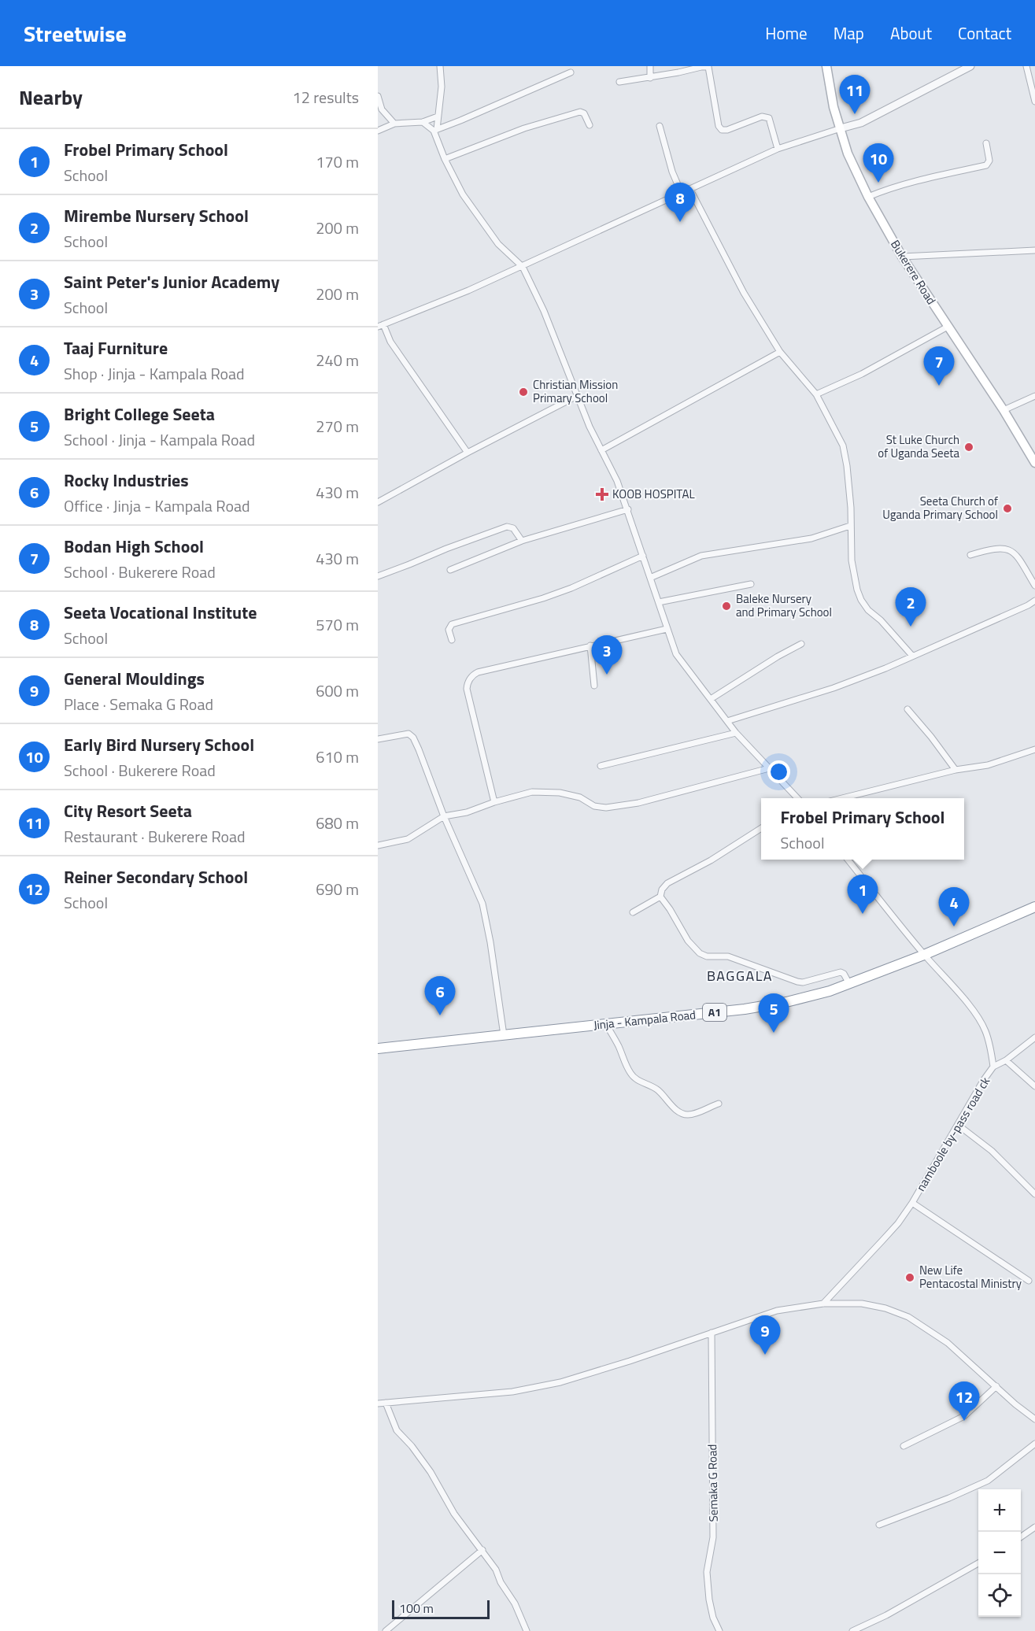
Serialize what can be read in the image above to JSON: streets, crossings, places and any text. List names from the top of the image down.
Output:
{
  "streets": {
    "highway": ["A1", "Jinja - Kampala Road"],
    "main road": ["Bukerere Road"],
    "street": ["namboole by-pass road ck", "Semaka G Road"]
  },
  "crossings": [
    ["Jinja - Kampala Road", "namboole by-pass road ck"]
  ],
  "districts": ["BAGGALA"],
  "places": {
    "other": [
      "Christian Mission Primary School",
      "St Luke Church of Uganda Seeta",
      "Seeta Church of Uganda Primary School",
      "Baleke Nursery and Primary School",
      "New Life Pentacostal Ministry"
    ],
    "health": ["KOOB HOSPITAL"]
  },
  "scale_bar": "100 m",
  "page": {
    "header": "Streetwise",
    "nav": [
      "Home",
      "Map",
      "About",
      "Contact"
    ],
    "heading": ["Nearby", "12 results"],
    "pins": [
      "11",
      "10",
      "8",
      "7",
      "2",
      "3",
      "1",
      "4",
      "6",
      "5",
      "9",
      "12"
    ],
    "list": [
      {
        "mark": "1",
        "name": "Frobel Primary School",
        "note": "School",
        "value": "170 m"
      },
      {
        "mark": "2",
        "name": "Mirembe Nursery School",
        "note": "School",
        "value": "200 m"
      },
      {
        "mark": "3",
        "name": "Saint Peter's Junior Academy",
        "note": "School",
        "value": "200 m"
      },
      {
        "mark": "4",
        "name": "Taaj Furniture",
        "note": "Shop · Jinja - Kampala Road",
        "value": "240 m"
      },
      {
        "mark": "5",
        "name": "Bright College Seeta",
        "note": "School · Jinja - Kampala Road",
        "value": "270 m"
      },
      {
        "mark": "6",
        "name": "Rocky Industries",
        "note": "Office · Jinja - Kampala Road",
        "value": "430 m"
      },
      {
        "mark": "7",
        "name": "Bodan High School",
        "note": "School · Bukerere Road",
        "value": "430 m"
      },
      {
        "mark": "8",
        "name": "Seeta Vocational Institute",
        "note": "School",
        "value": "570 m"
      },
      {
        "mark": "9",
        "name": "General Mouldings",
        "note": "Place · Semaka G Road",
        "value": "600 m"
      },
      {
        "mark": "10",
        "name": "Early Bird Nursery School",
        "note": "School · Bukerere Road",
        "value": "610 m"
      },
      {
        "mark": "11",
        "name": "City Resort Seeta",
        "note": "Restaurant · Bukerere Road",
        "value": "680 m"
      },
      {
        "mark": "12",
        "name": "Reiner Secondary School",
        "note": "School",
        "value": "690 m"
      }
    ],
    "popup": ["Frobel Primary School", "School"],
    "map_buttons": ["+", "−"],
    "scale": "100 m"
  }
}
